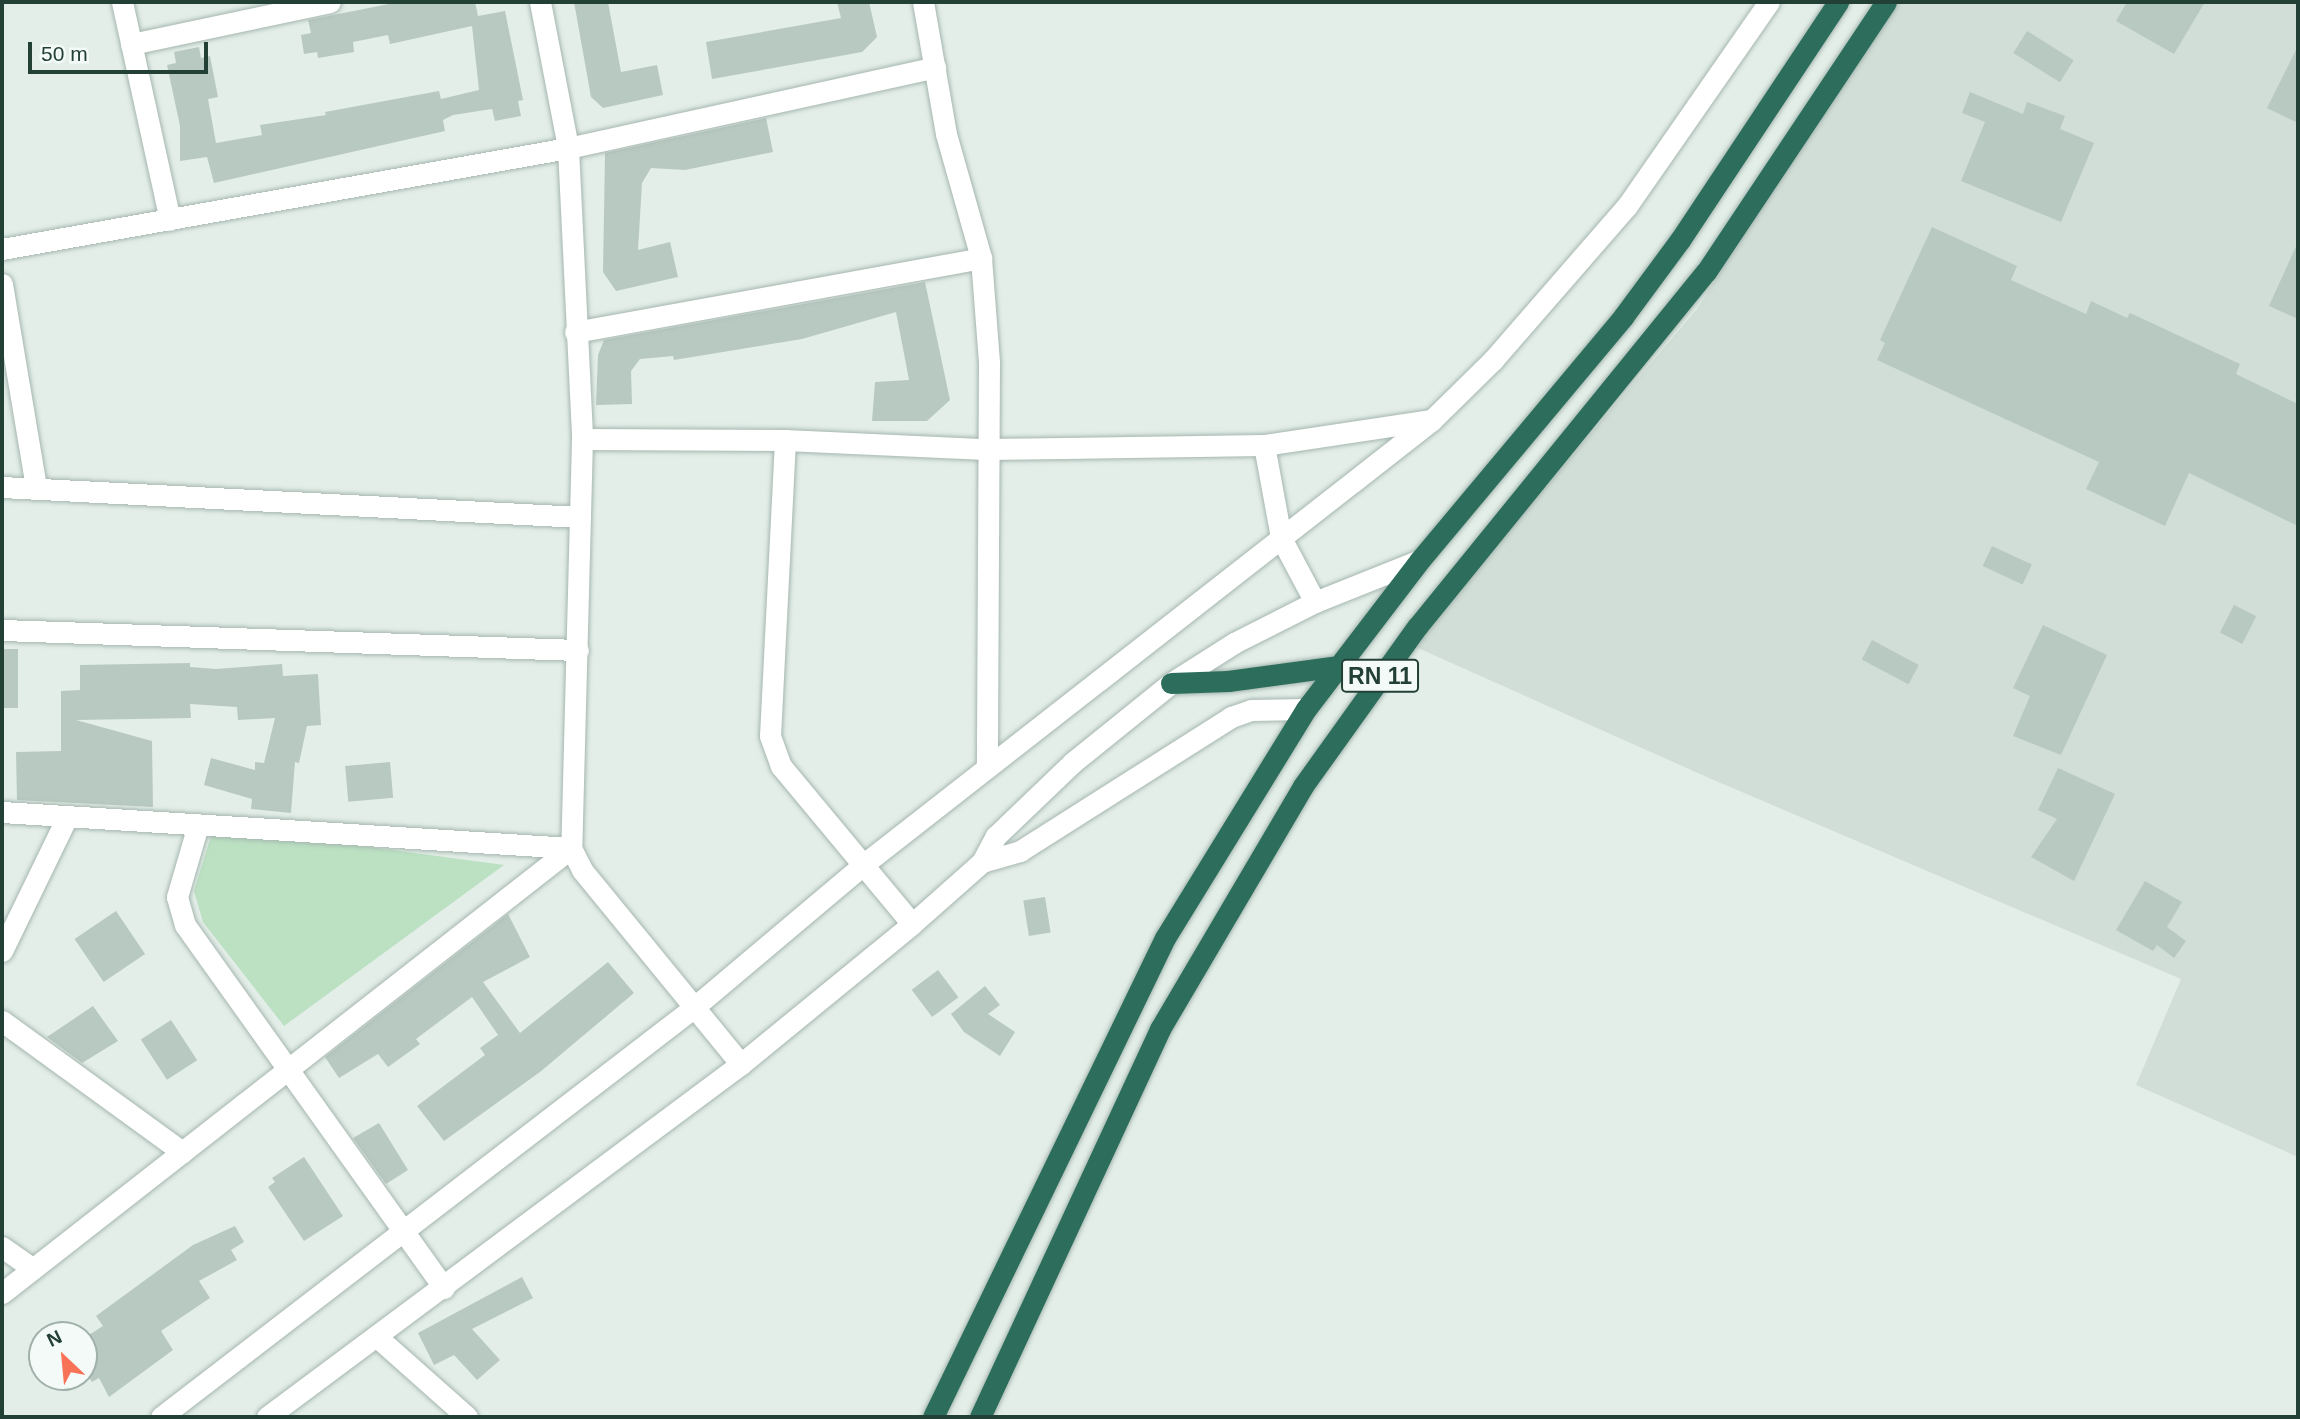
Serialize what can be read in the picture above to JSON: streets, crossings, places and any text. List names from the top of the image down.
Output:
{
  "streets": {
    "highway": ["RN 11"]
  },
  "scale_bar": "50 m",
  "north": "top left"
}
